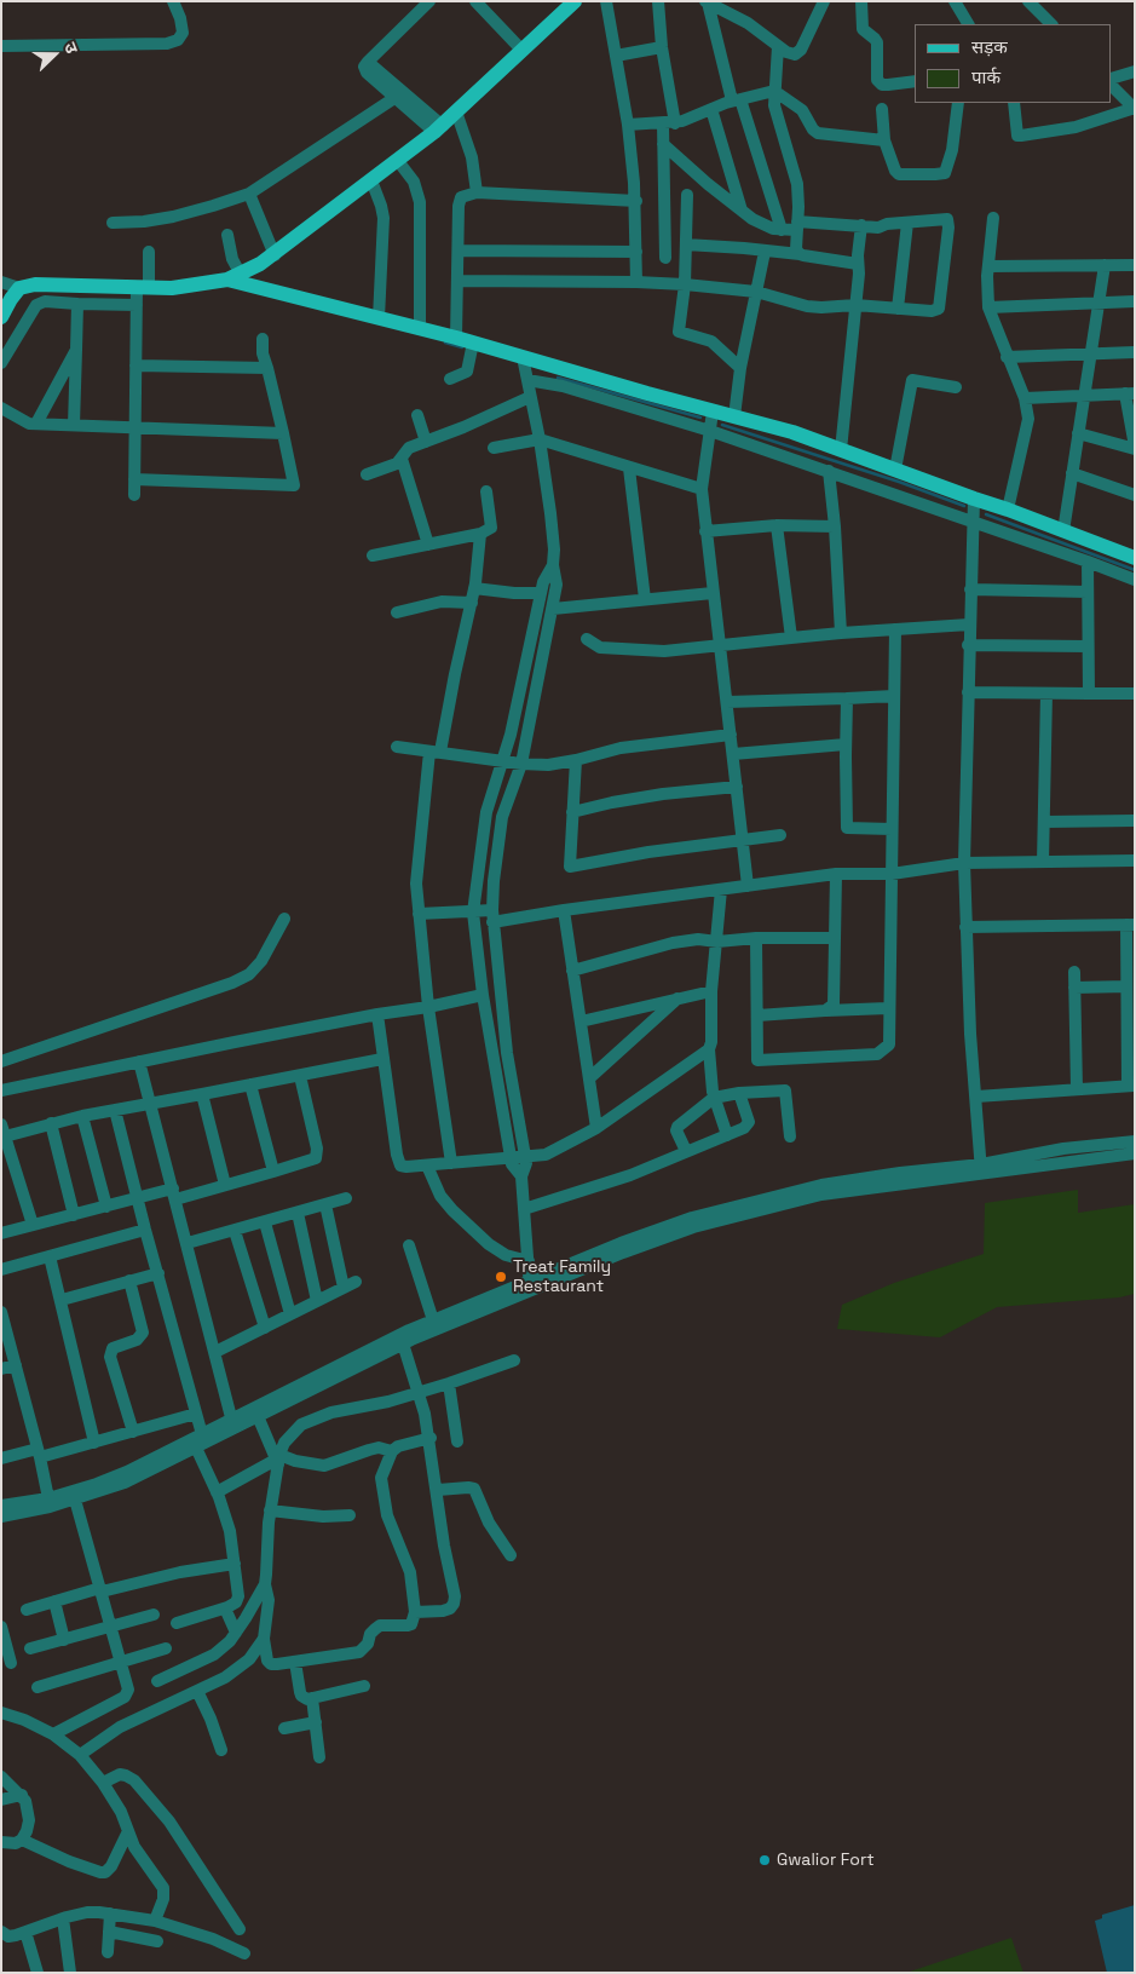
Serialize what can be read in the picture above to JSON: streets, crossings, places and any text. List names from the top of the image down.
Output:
{
  "places": ["Treat Family Restaurant", "Gwalior Fort"],
  "legend": ["सड़क", "पार्क"],
  "north": "right"
}
